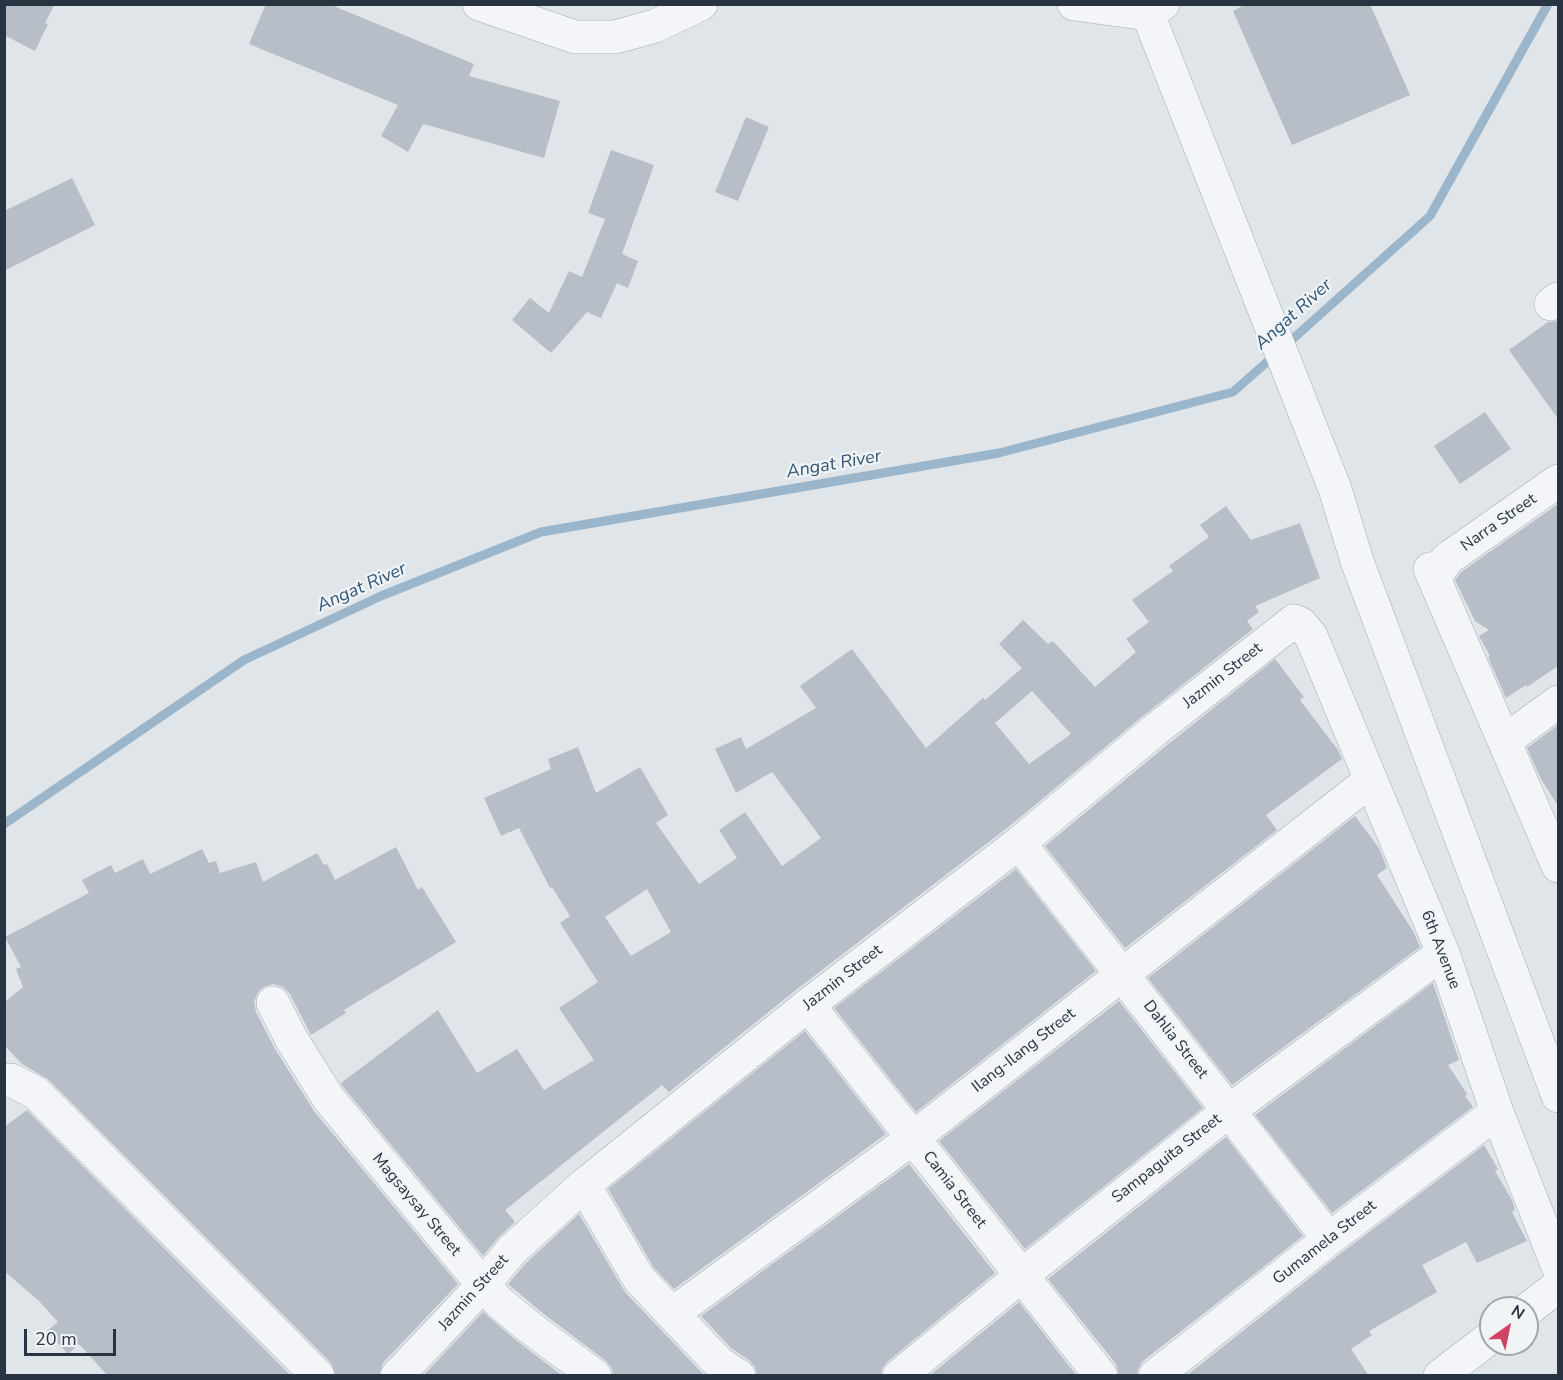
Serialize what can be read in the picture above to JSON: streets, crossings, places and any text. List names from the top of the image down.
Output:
{
  "streets": {
    "street": [
      "Narra Street",
      "Jazmin Street",
      "6th Avenue",
      "Dahlia Street",
      "Ilang-Ilang Street",
      "Sampaguita Street",
      "Camia Street",
      "Magsaysay Street",
      "Gumamela Street"
    ]
  },
  "crossings": [
    ["Jazmin Street", "6th Avenue"],
    ["Jazmin Street", "Dahlia Street"],
    ["Jazmin Street", "Camia Street"],
    ["Jazmin Street", "Magsaysay Street"],
    ["6th Avenue", "Ilang-Ilang Street"],
    ["6th Avenue", "Sampaguita Street"],
    ["6th Avenue", "Gumamela Street"],
    ["Dahlia Street", "Ilang-Ilang Street"],
    ["Dahlia Street", "Sampaguita Street"],
    ["Dahlia Street", "Gumamela Street"],
    ["Ilang-Ilang Street", "Camia Street"],
    ["Sampaguita Street", "Camia Street"]
  ],
  "water": ["Angat River"],
  "scale_bar": "20 m",
  "north": "top right"
}
